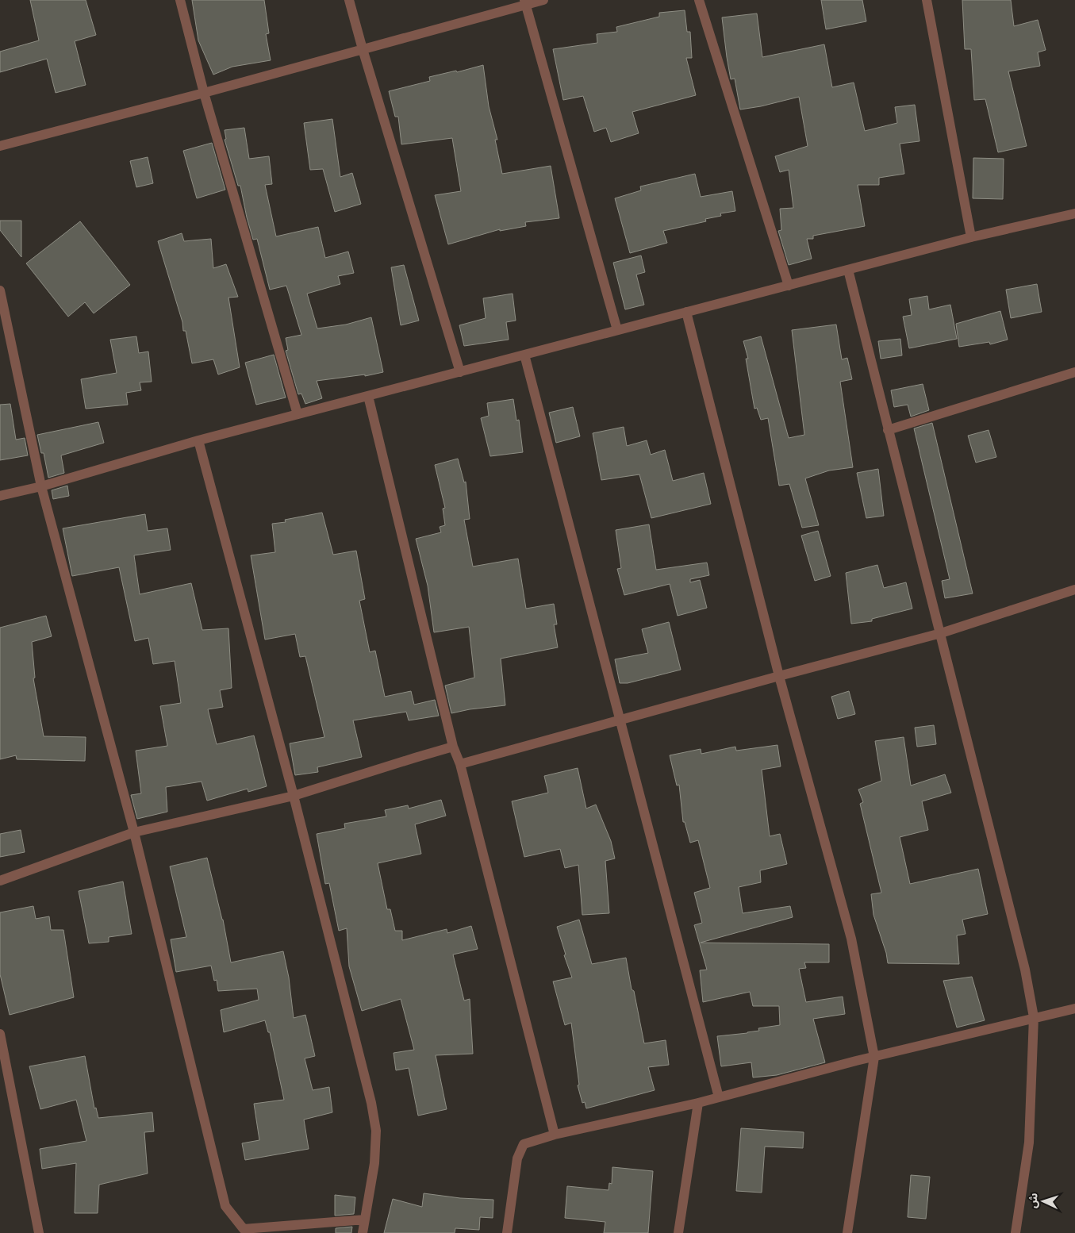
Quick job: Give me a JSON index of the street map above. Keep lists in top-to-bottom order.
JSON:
{
  "north": "left"
}
